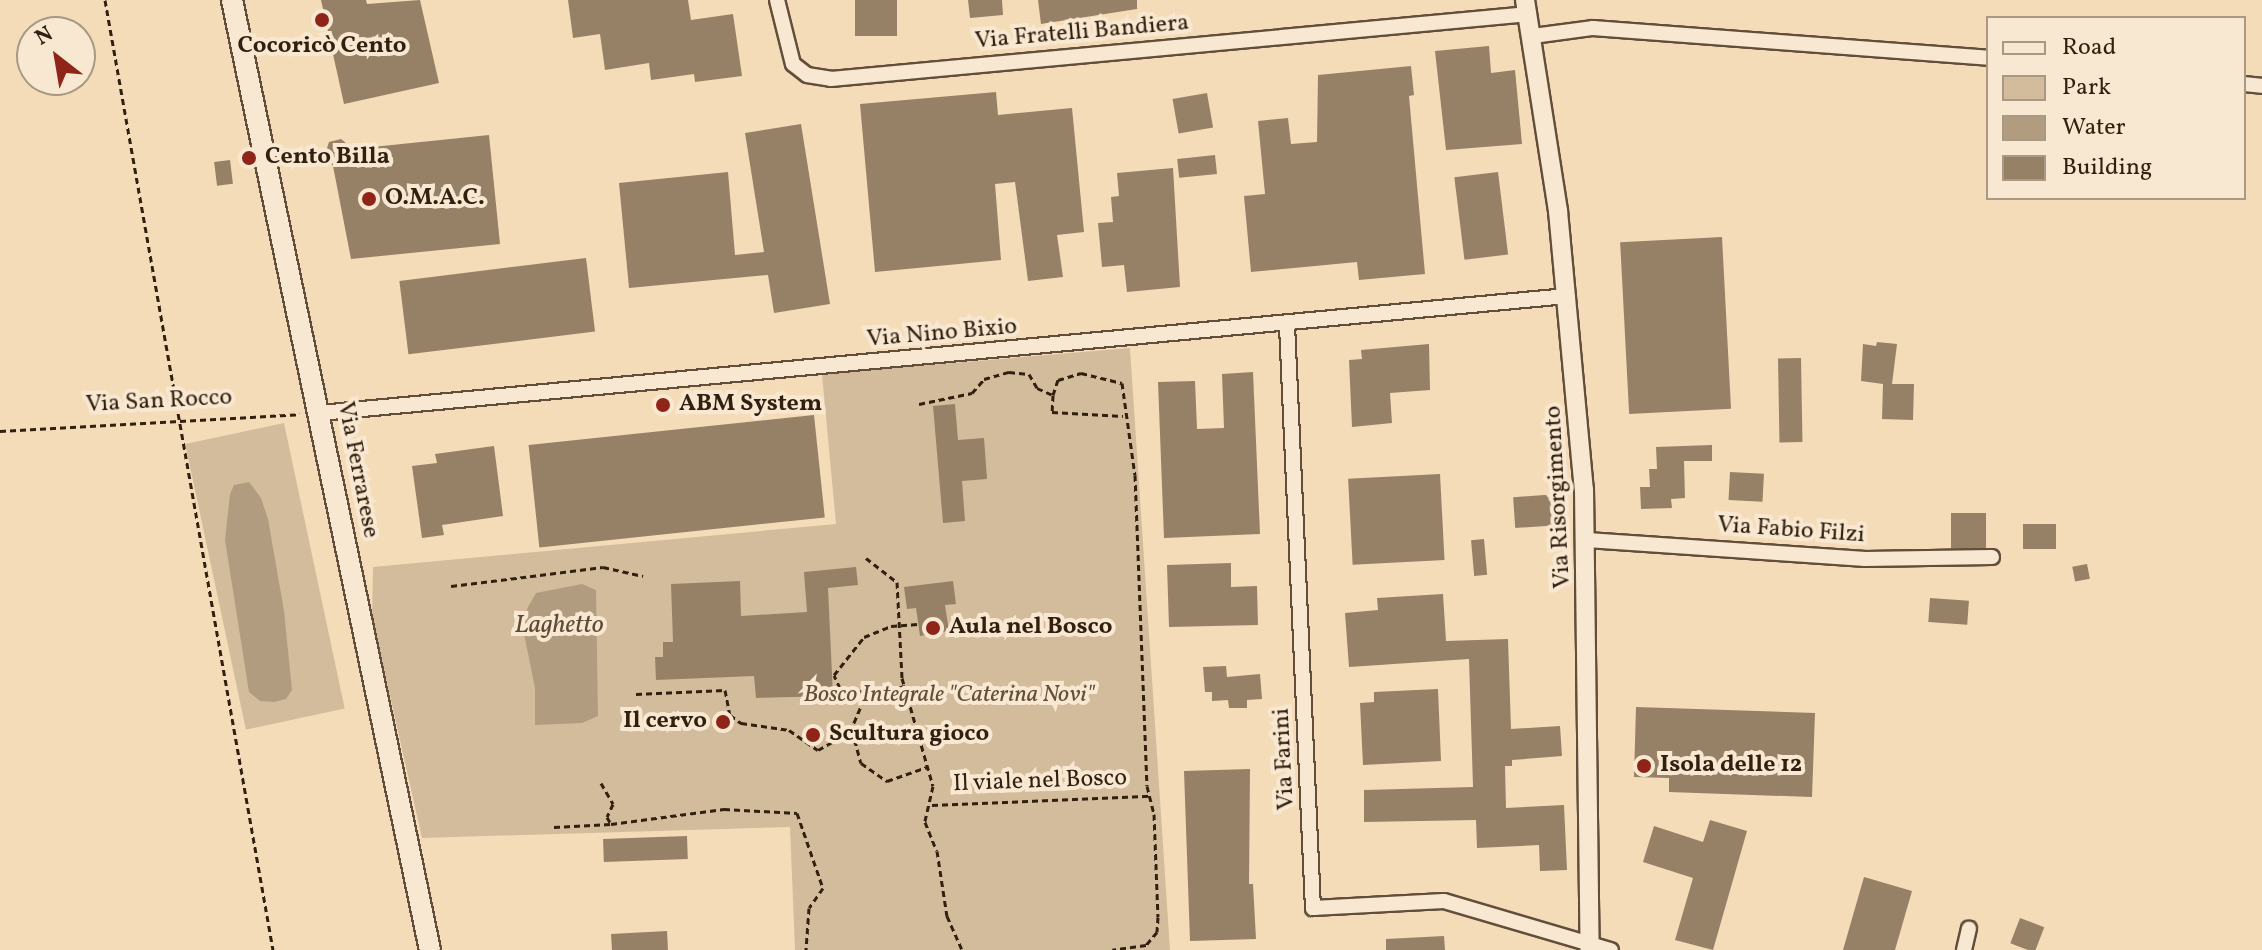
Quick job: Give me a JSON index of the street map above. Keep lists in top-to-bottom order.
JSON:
{
  "streets": {
    "main road": ["Via Ferrarese"],
    "street": [
      "Via Fratelli Bandiera",
      "Via Nino Bixio",
      "Via Risorgimento",
      "Via Fabio Filzi",
      "Via Farini"
    ],
    "path": ["Via San Rocco", "Il viale nel Bosco"]
  },
  "crossings": [
    ["Via Fratelli Bandiera", "Via Risorgimento"],
    ["Via Nino Bixio", "Via San Rocco"],
    ["Via Nino Bixio", "Via Ferrarese"],
    ["Via Nino Bixio", "Via Risorgimento"],
    ["Via Nino Bixio", "Via Farini"],
    ["Via San Rocco", "Via Ferrarese"],
    ["Via Risorgimento", "Via Fabio Filzi"],
    ["Via Risorgimento", "Via Farini"]
  ],
  "water": ["Laghetto"],
  "parks": ["Bosco Integrale \"Caterina Novi\""],
  "places": [
    "Cocoricò Cento",
    "Cento Billa",
    "O.M.A.C.",
    "ABM System",
    "Aula nel Bosco",
    "Il cervo",
    "Scultura gioco",
    "Isola delle 12"
  ],
  "legend": [
    "Road",
    "Park",
    "Water",
    "Building"
  ],
  "north": "top left"
}
